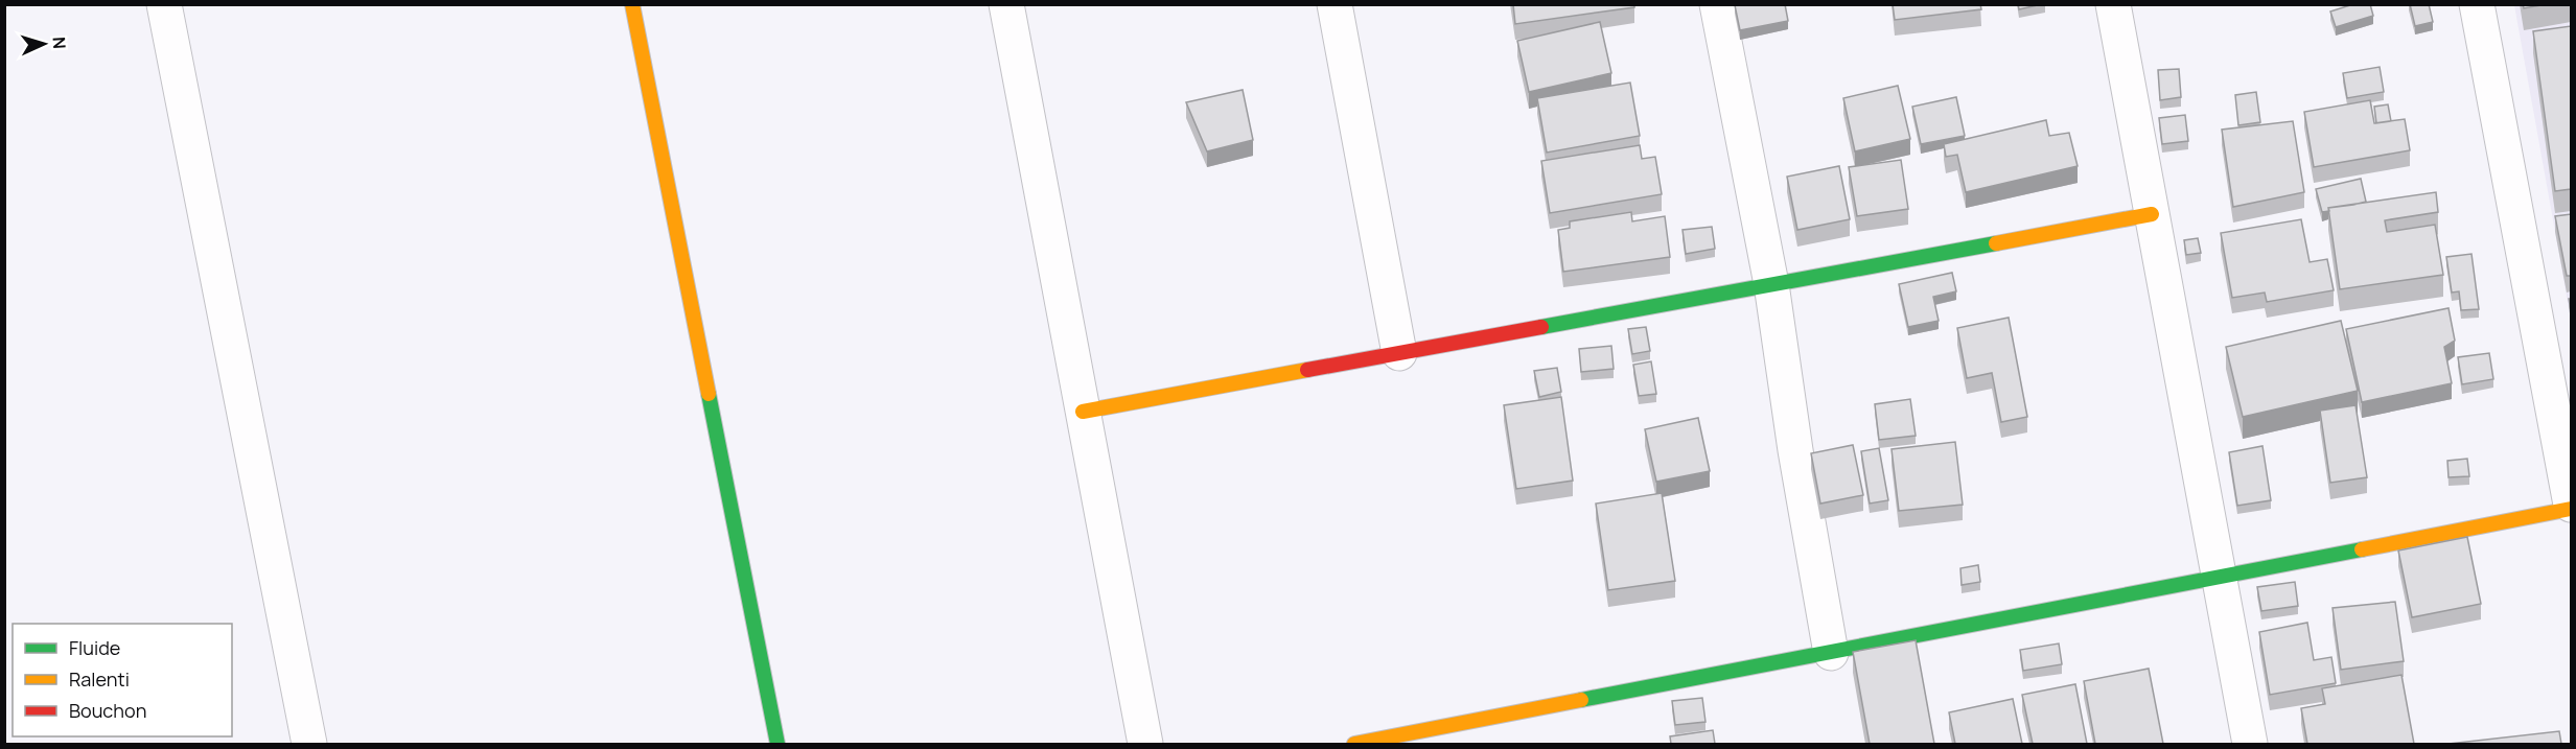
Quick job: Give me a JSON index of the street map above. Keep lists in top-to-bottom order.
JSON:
{
  "legend": ["Fluide", "Ralenti", "Bouchon"],
  "north": "right"
}
